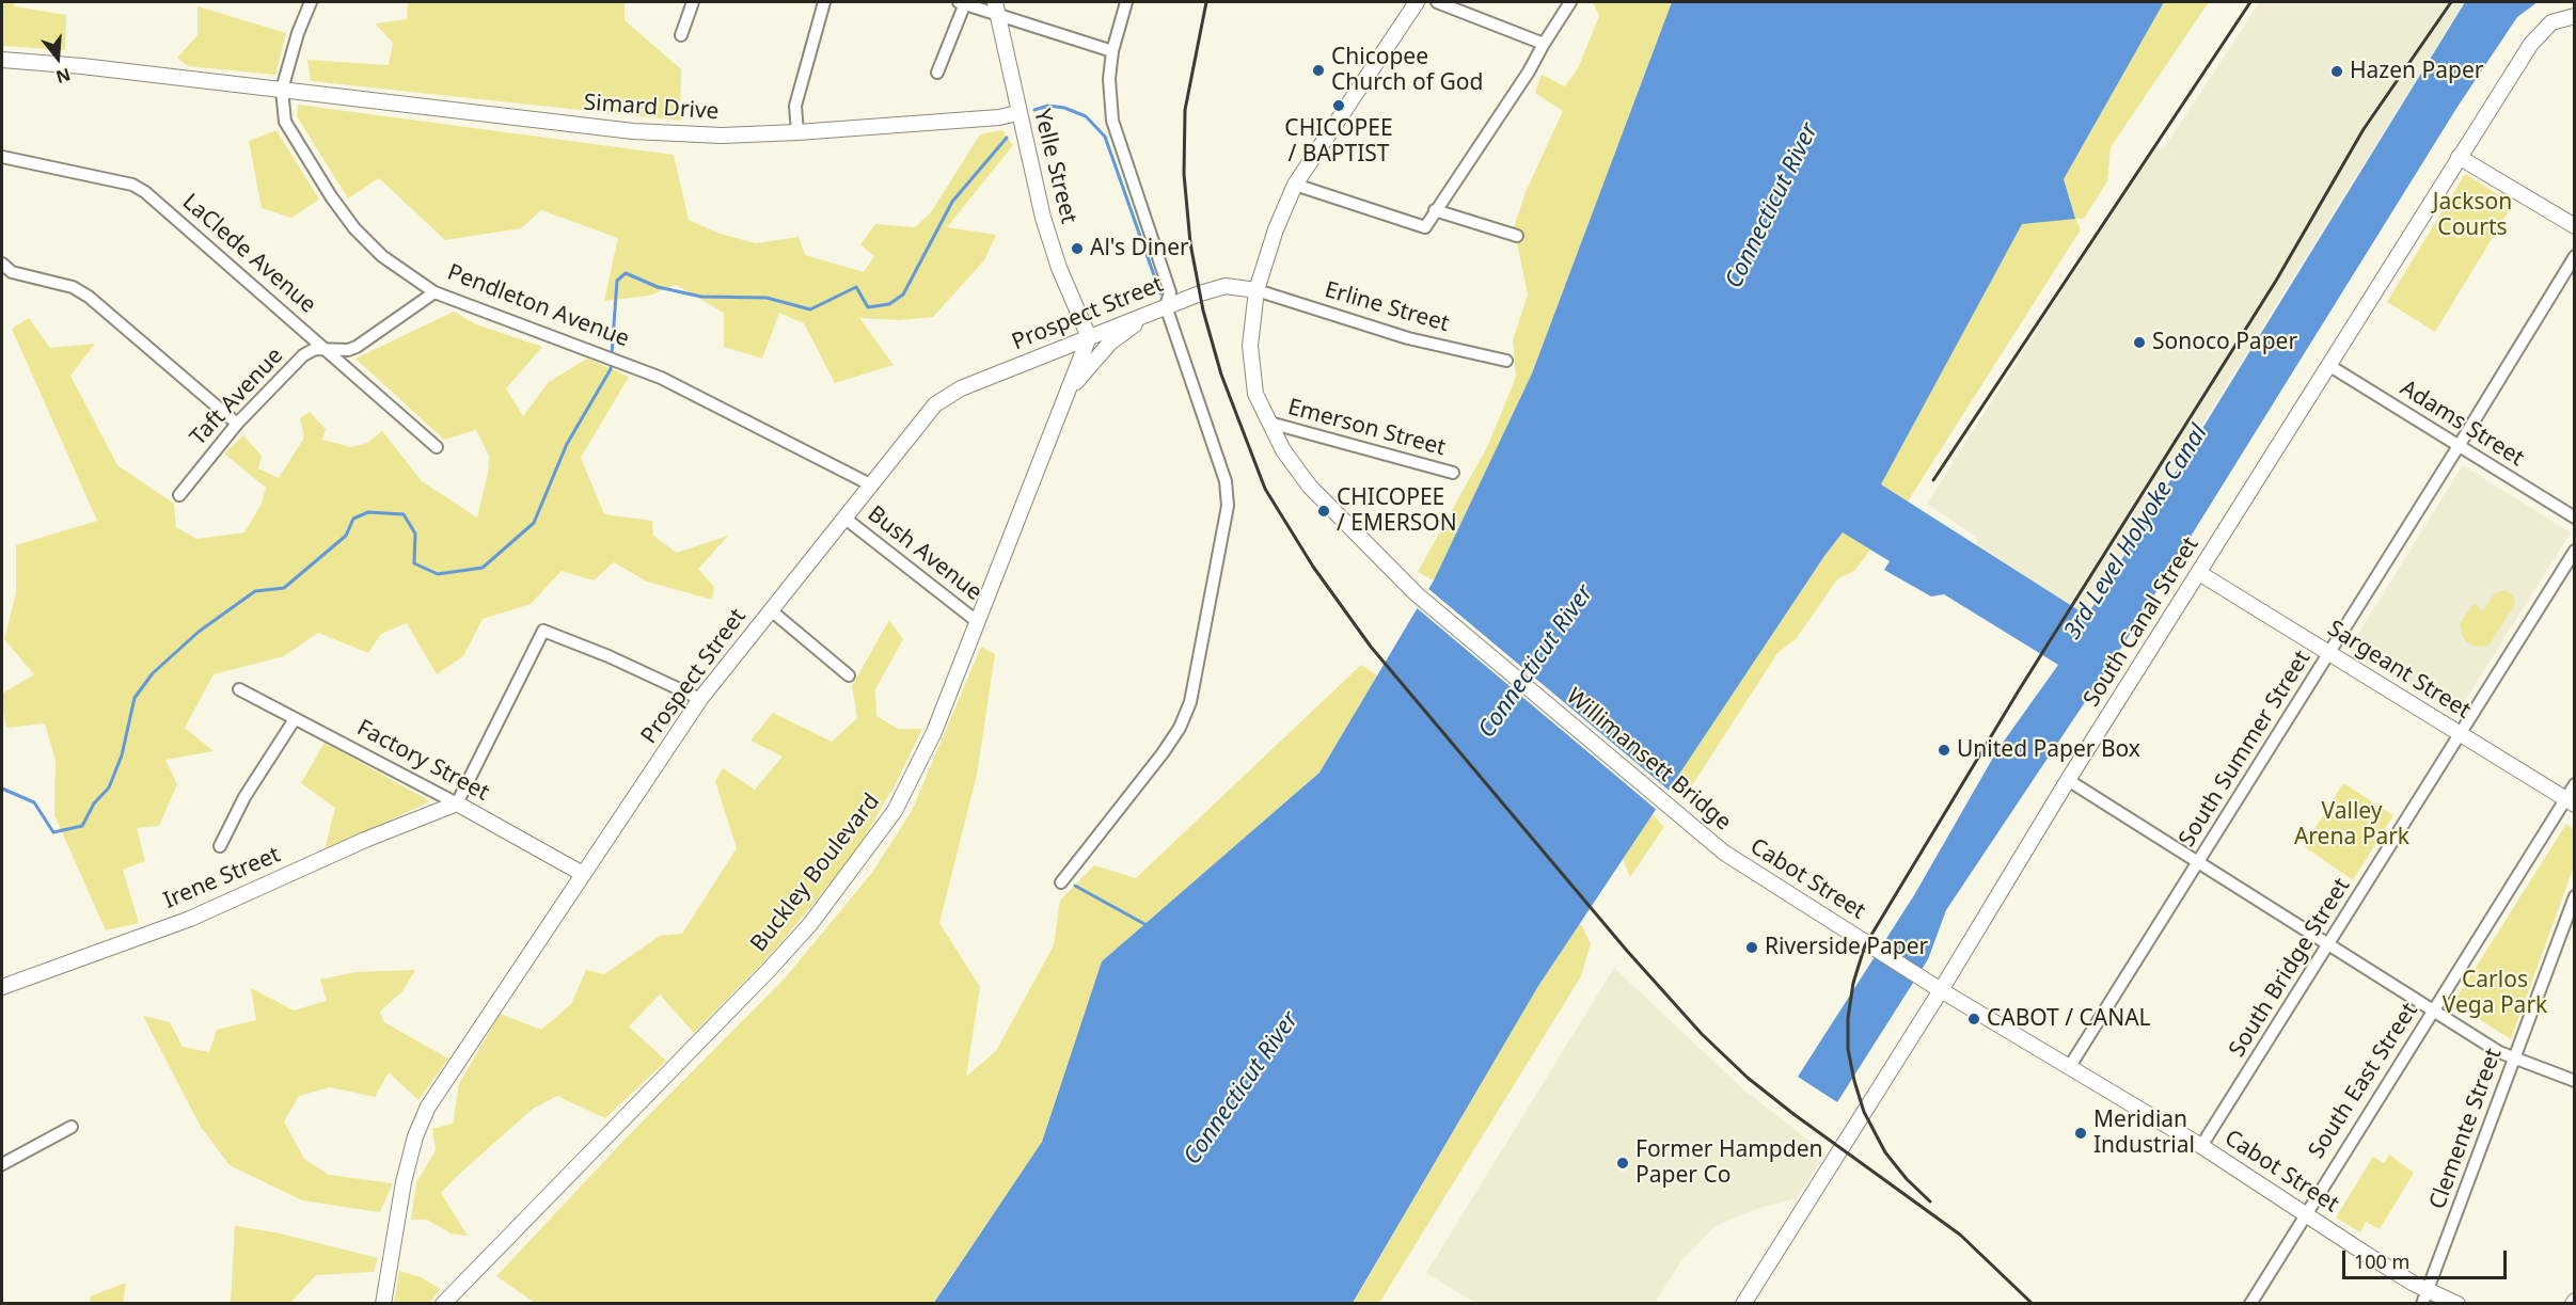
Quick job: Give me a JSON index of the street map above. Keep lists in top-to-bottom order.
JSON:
{
  "streets": {
    "street": [
      "Simard Drive",
      "Yelle Street",
      "LaClede Avenue",
      "Pendleton Avenue",
      "Erline Street",
      "Prospect Street",
      "Taft Avenue",
      "Adams Street",
      "Emerson Street",
      "Bush Avenue",
      "South Canal Street",
      "Sargeant Street",
      "South Summer Street",
      "Willimansett Bridge",
      "Factory Street",
      "Buckley Boulevard",
      "Irene Street",
      "Cabot Street",
      "South Bridge Street",
      "South East Street",
      "Clemente Street"
    ]
  },
  "crossings": [
    ["Simard Drive", "Yelle Street"],
    ["Simard Drive", "Pendleton Avenue"],
    ["Yelle Street", "Prospect Street"],
    ["Yelle Street", "Buckley Boulevard"],
    ["LaClede Avenue", "Taft Avenue"],
    ["Pendleton Avenue", "Prospect Street"],
    ["Pendleton Avenue", "Taft Avenue"],
    ["Erline Street", "Prospect Street"],
    ["Erline Street", "Willimansett Bridge"],
    ["Prospect Street", "Bush Avenue"],
    ["Prospect Street", "Willimansett Bridge"],
    ["Prospect Street", "Factory Street"],
    ["Prospect Street", "Buckley Boulevard"],
    ["Adams Street", "South Canal Street"],
    ["Adams Street", "South Summer Street"],
    ["Emerson Street", "Willimansett Bridge"],
    ["Bush Avenue", "Buckley Boulevard"],
    ["South Canal Street", "Sargeant Street"],
    ["South Canal Street", "Cabot Street"],
    ["Sargeant Street", "South Summer Street"],
    ["Sargeant Street", "South Bridge Street"],
    ["Sargeant Street", "South East Street"],
    ["South Summer Street", "Cabot Street"],
    ["Willimansett Bridge", "Cabot Street"],
    ["Factory Street", "Irene Street"],
    ["Cabot Street", "South Bridge Street"],
    ["Cabot Street", "South East Street"],
    ["Cabot Street", "Clemente Street"]
  ],
  "water": ["Connecticut River", "3rd Level Holyoke Canal"],
  "parks": ["Jackson Courts", "Valley Arena Park", "Carlos Vega Park"],
  "places": [
    "Chicopee Church of God",
    "Hazen Paper",
    "CHICOPEE / BAPTIST",
    "Al's Diner",
    "Sonoco Paper",
    "CHICOPEE / EMERSON",
    "United Paper Box",
    "Riverside Paper",
    "CABOT / CANAL",
    "Meridian Industrial",
    "Former Hampden Paper Co"
  ],
  "scale_bar": "100 m",
  "north": "bottom"
}
